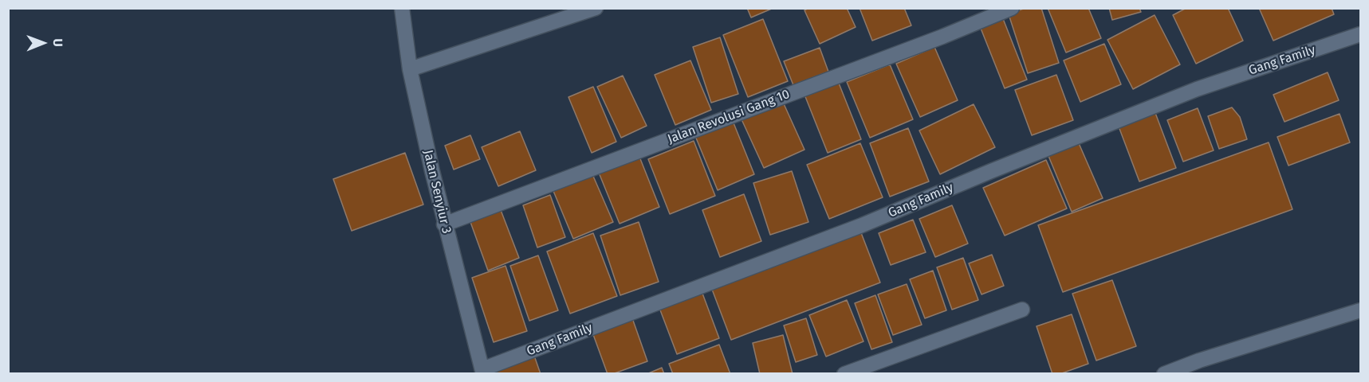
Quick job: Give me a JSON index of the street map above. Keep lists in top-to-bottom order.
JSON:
{
  "streets": {
    "street": ["Gang Family", "Jalan Revolusi Gang 10", "Jalan Senyiur 3"]
  },
  "crossings": [
    ["Gang Family", "Jalan Senyiur 3"],
    ["Jalan Revolusi Gang 10", "Jalan Senyiur 3"]
  ],
  "north": "right"
}
